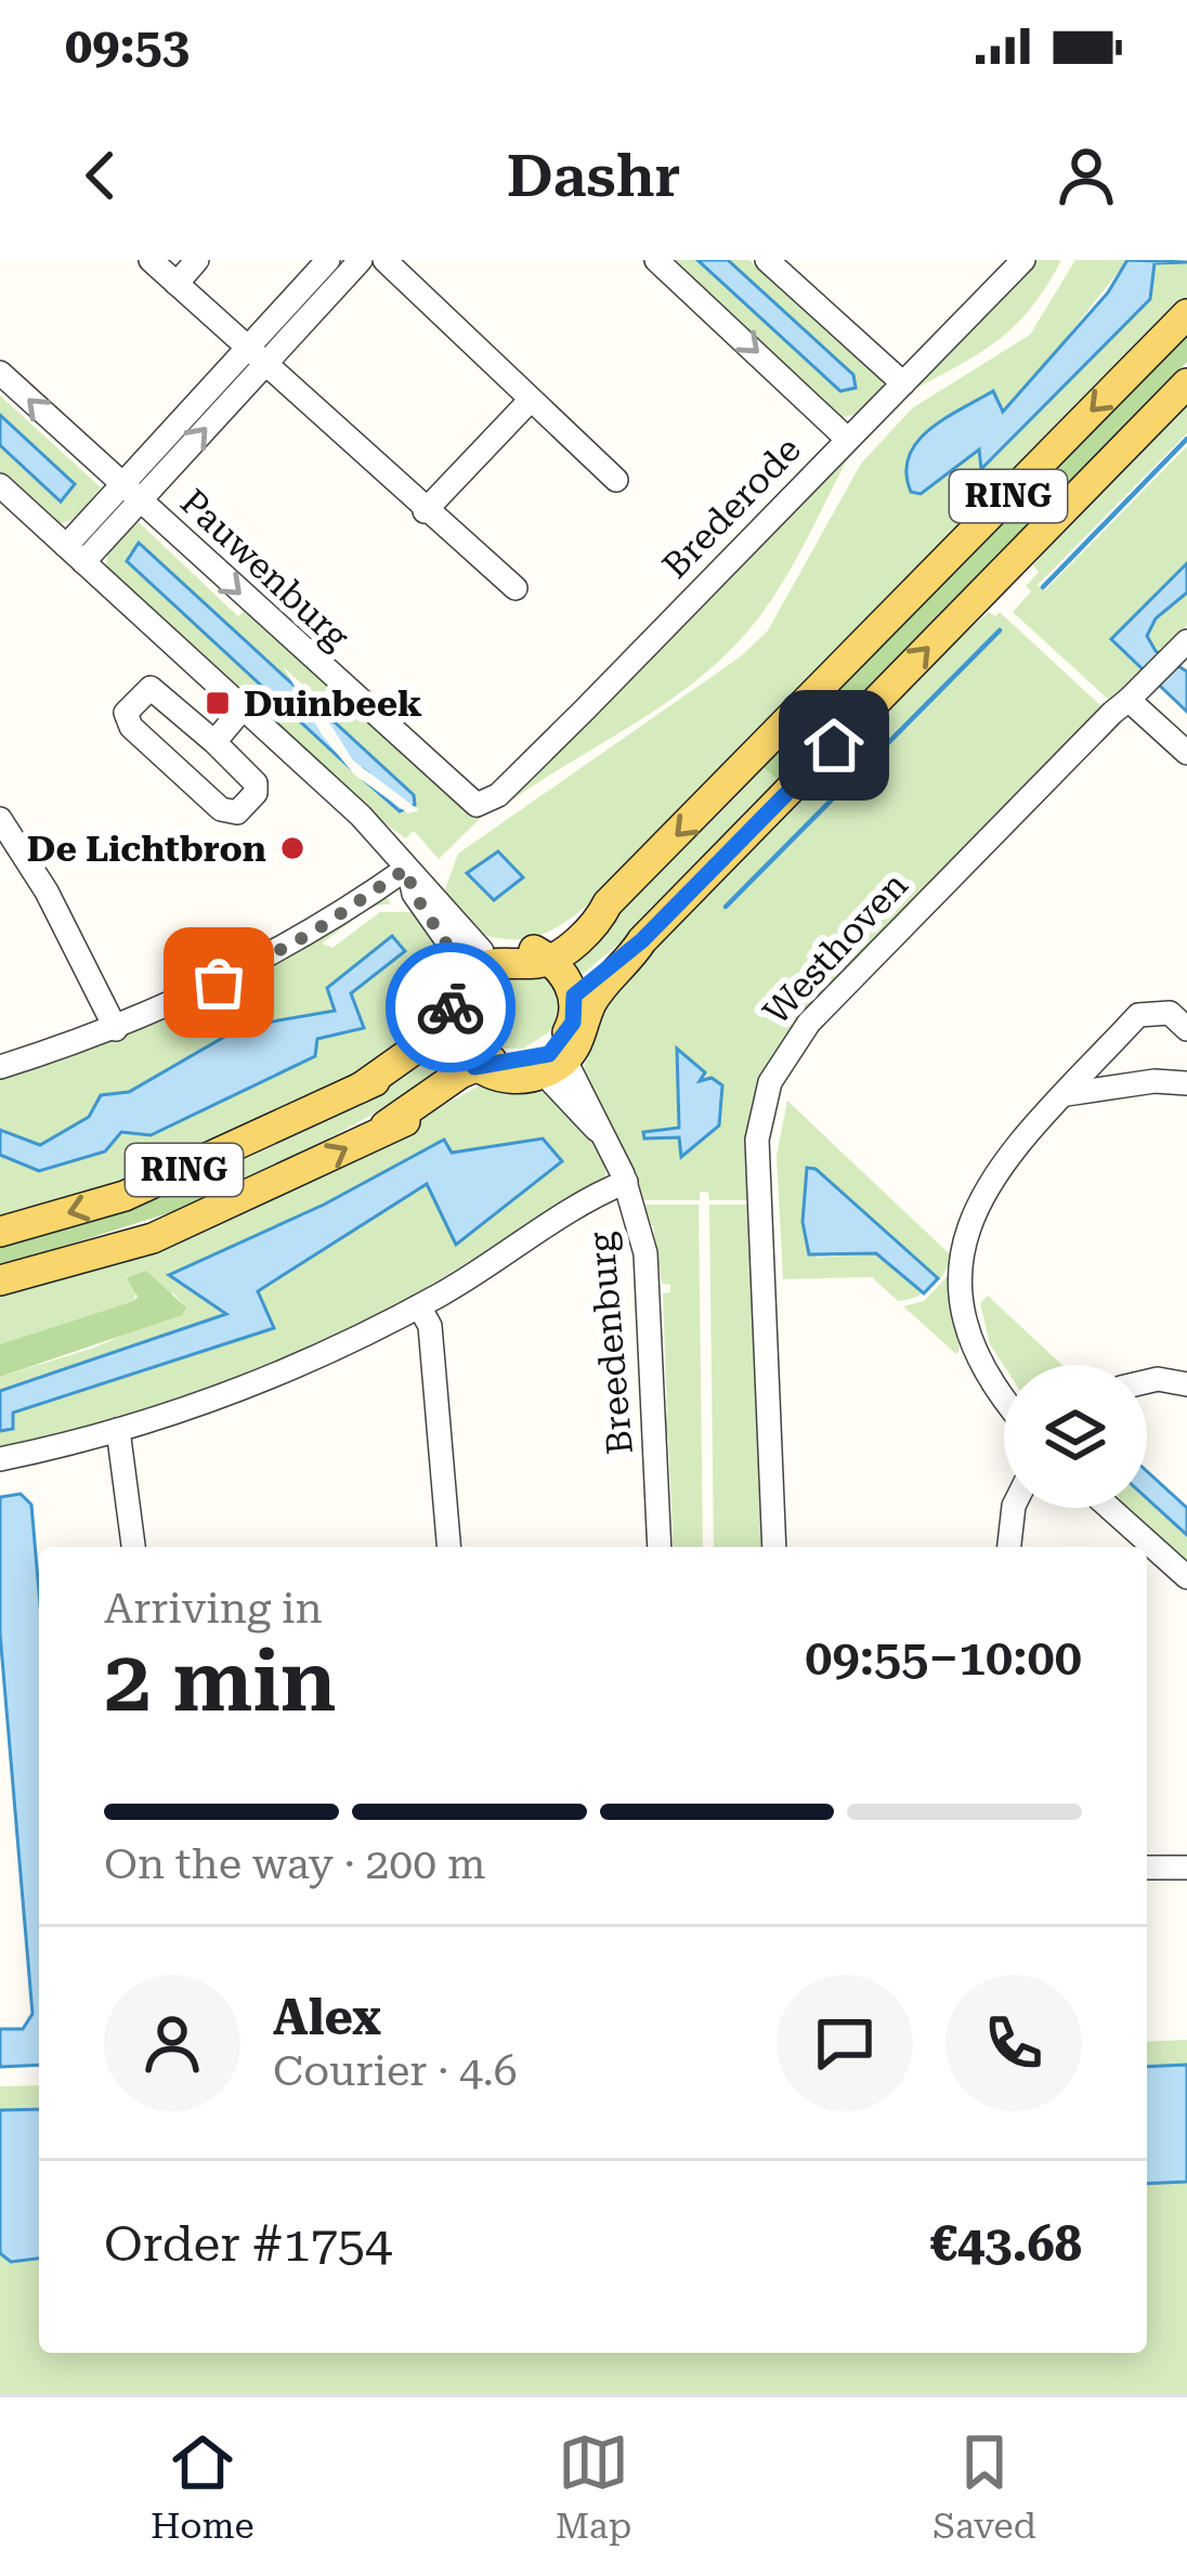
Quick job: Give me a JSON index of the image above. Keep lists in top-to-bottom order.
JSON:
{
  "streets": {
    "main road": ["RING"],
    "street": [
      "Brederode",
      "Pauwenburg",
      "Westhoven",
      "Breedenburg"
    ]
  },
  "crossings": [
    ["RING", "Breedenburg"],
    ["Brederode", "Pauwenburg"]
  ],
  "places": {
    "transit": ["Duinbeek"],
    "other": ["De Lichtbron"]
  },
  "page": {
    "status": "09:53",
    "header": "Dashr",
    "heading": ["2 min", "Arriving in", "09:55–10:00"],
    "panel": [
      "Alex",
      "Courier · 4.6",
      "Order #1754",
      "€43.68"
    ],
    "bar": "On the way · 200 m",
    "tabs": ["Home", "Map", "Saved"]
  }
}
